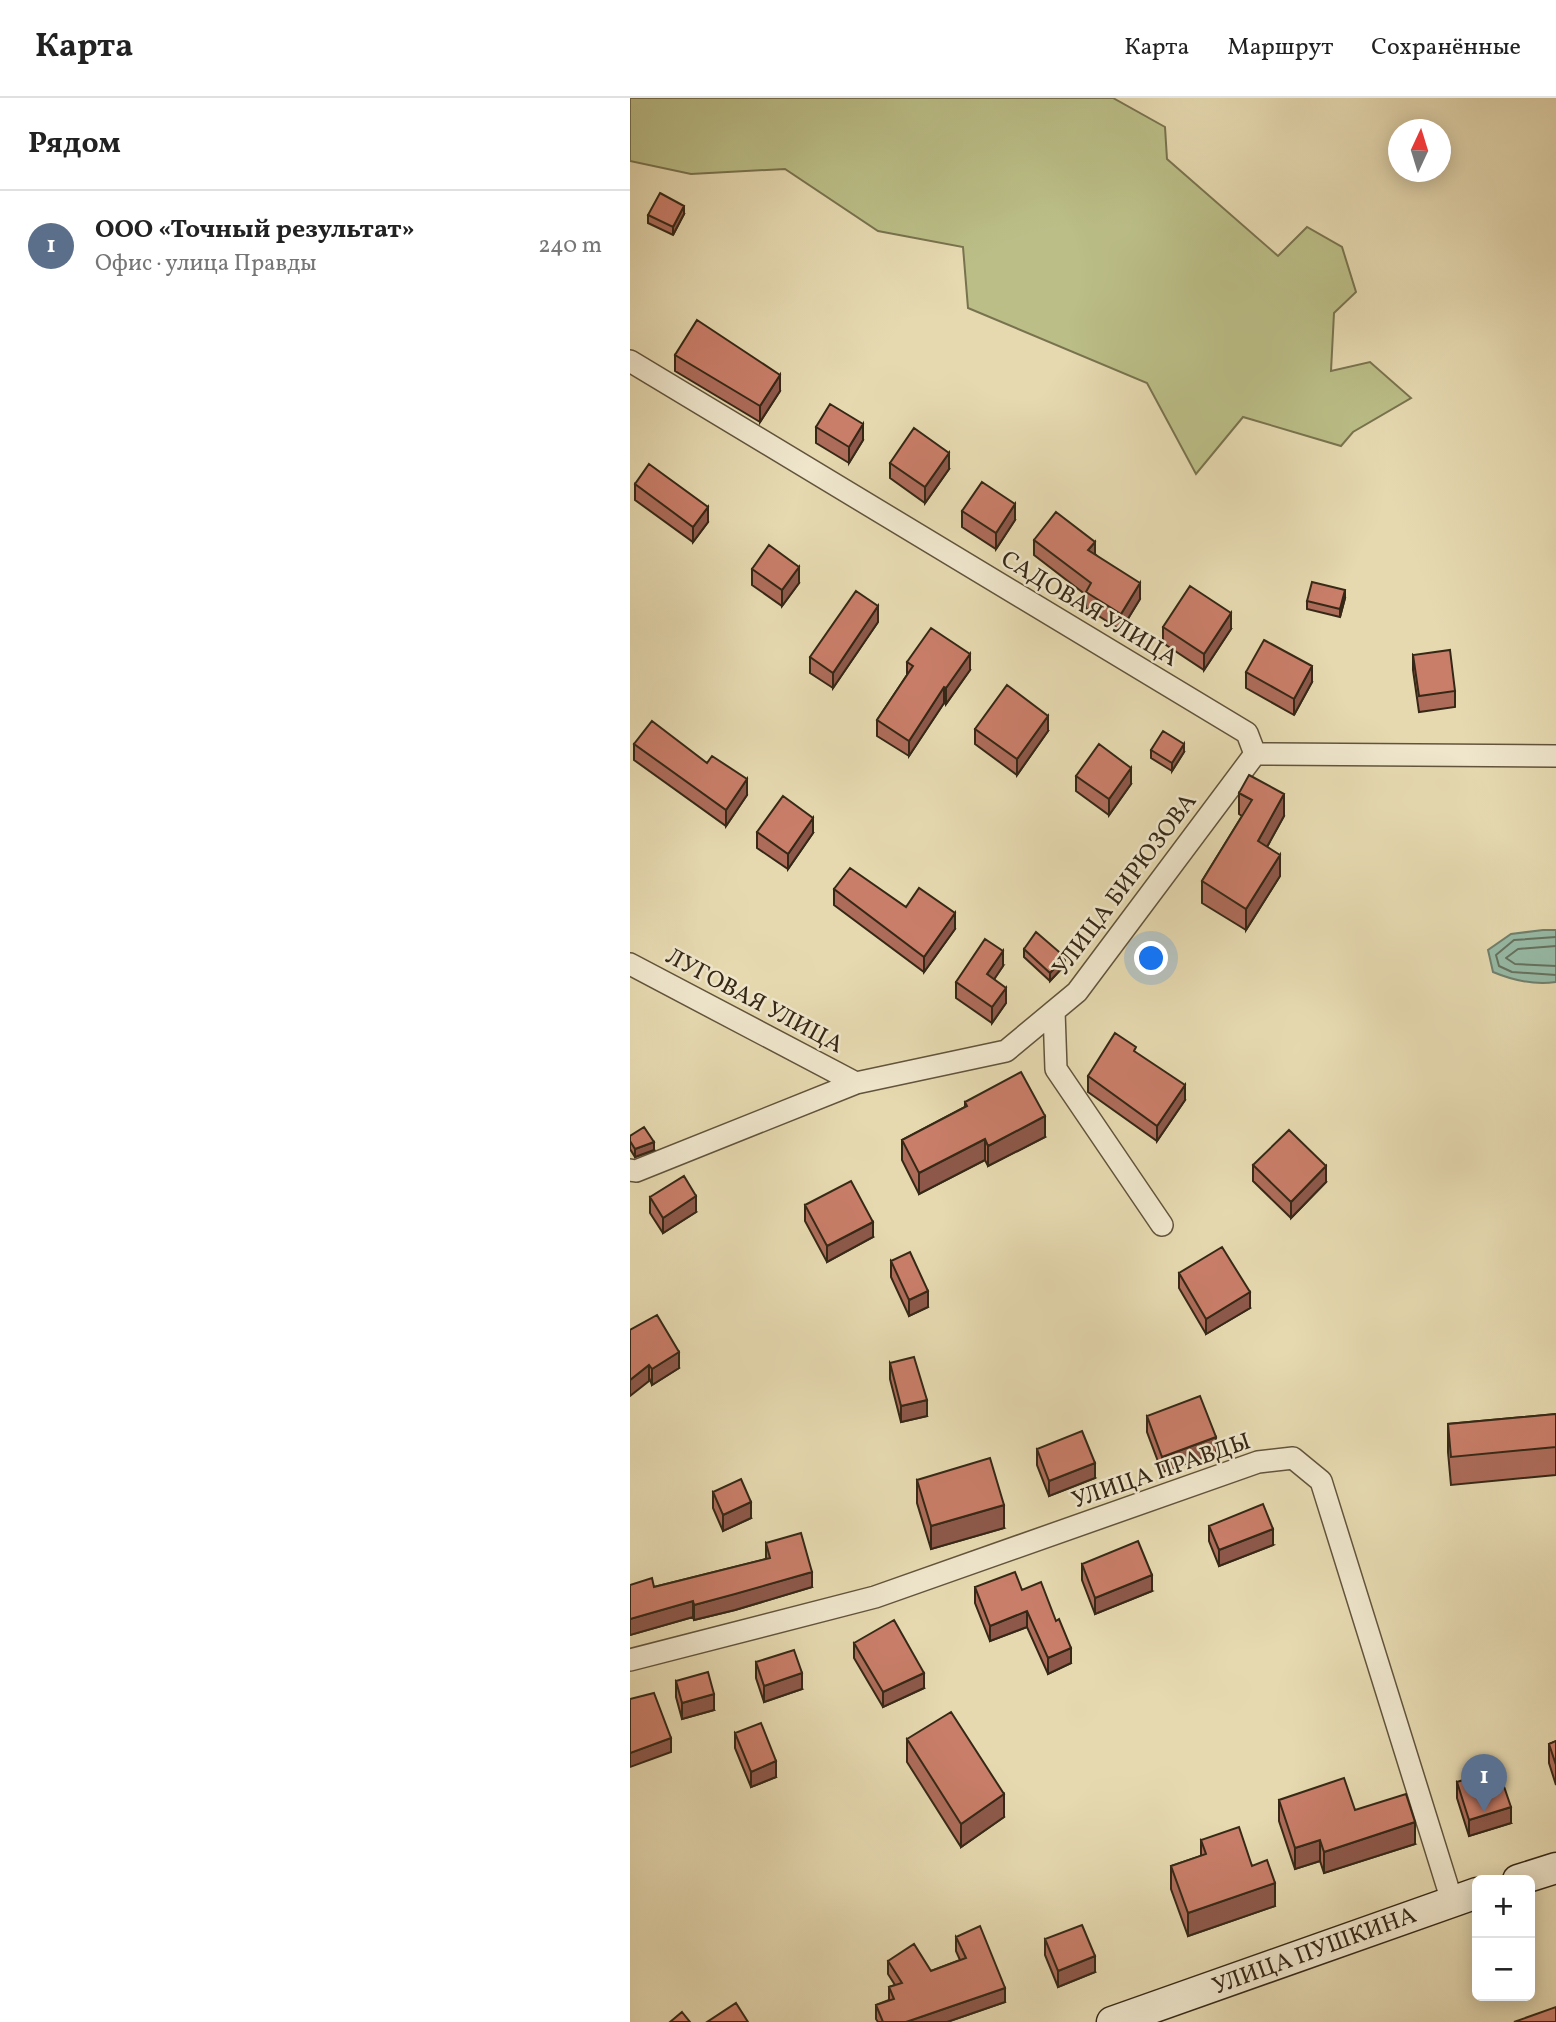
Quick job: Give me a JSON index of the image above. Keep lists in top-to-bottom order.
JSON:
{
  "streets": {
    "main road": ["УЛИЦА ПУШКИНА"],
    "street": [
      "САДОВАЯ УЛИЦА",
      "УЛИЦА БИРЮЗОВА",
      "ЛУГОВАЯ УЛИЦА",
      "УЛИЦА ПРАВДЫ"
    ]
  },
  "crossings": [
    ["САДОВАЯ УЛИЦА", "УЛИЦА БИРЮЗОВА"],
    ["УЛИЦА БИРЮЗОВА", "ЛУГОВАЯ УЛИЦА"],
    ["УЛИЦА ПРАВДЫ", "УЛИЦА ПУШКИНА"]
  ],
  "north": "top",
  "page": {
    "header": "Карта",
    "nav": ["Карта", "Маршрут", "Сохранённые"],
    "heading": "Рядом",
    "list": [
      {
        "mark": "1",
        "name": "ООО «Точный результат»",
        "note": "Офис · улица Правды",
        "value": "240 m"
      }
    ],
    "pins": "1",
    "map_buttons": ["+", "−"]
  }
}
